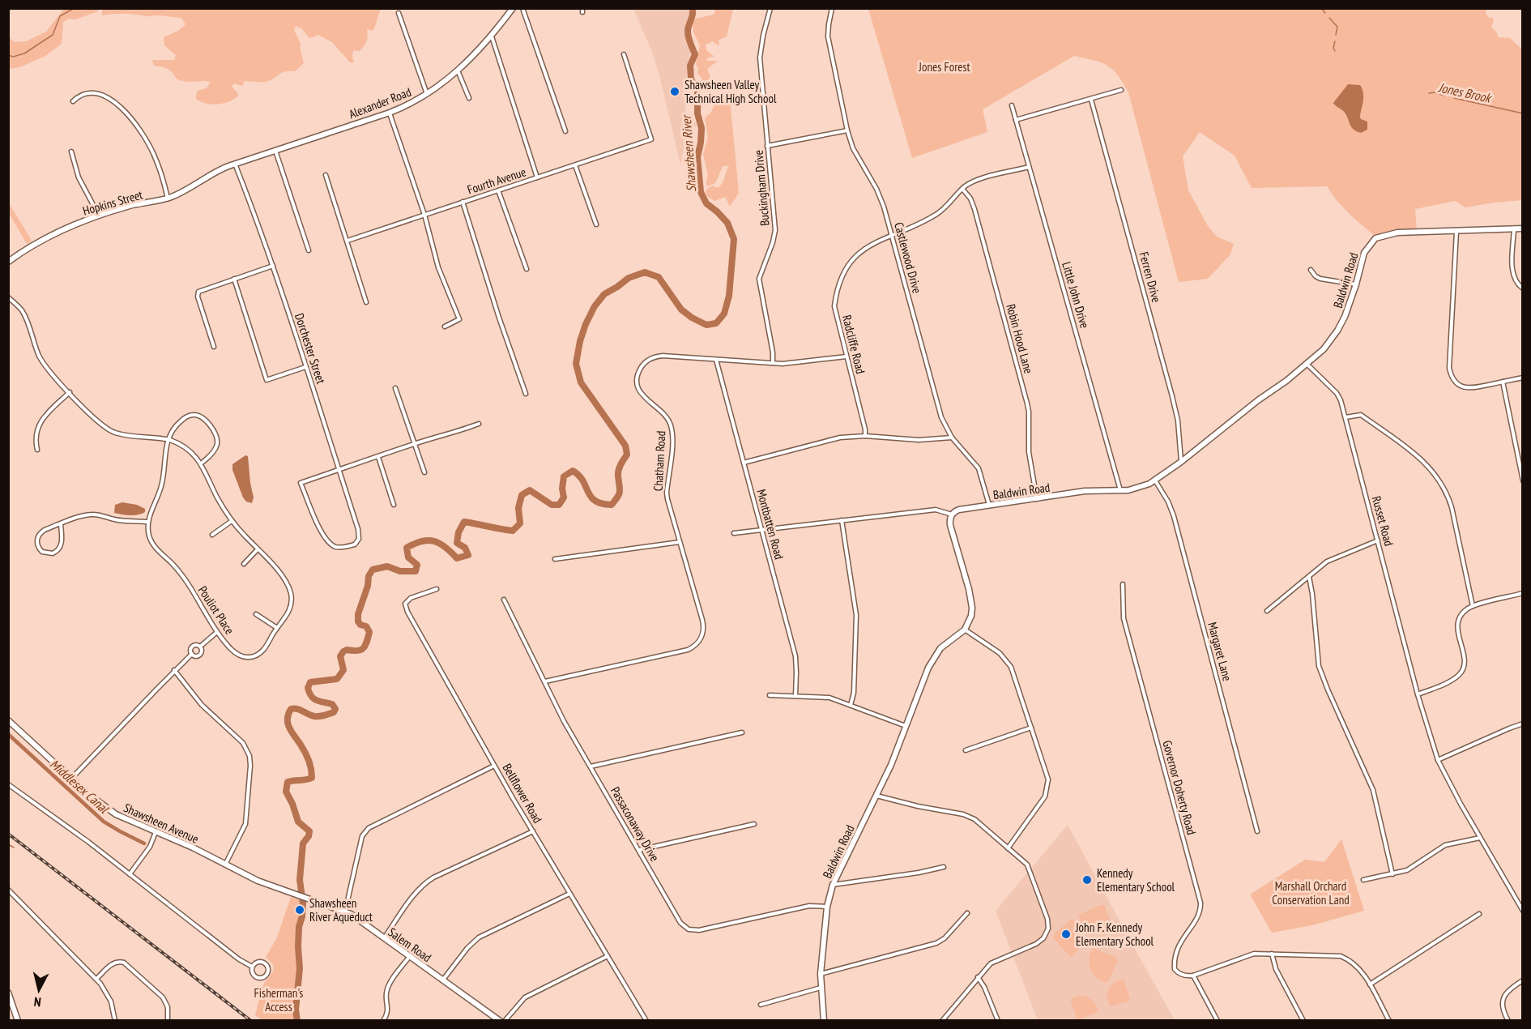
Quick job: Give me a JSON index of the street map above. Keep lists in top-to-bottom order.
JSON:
{
  "streets": {
    "street": [
      "Alexander Road",
      "Fourth Avenue",
      "Buckingham Drive",
      "Hopkins Street",
      "Castlewood Drive",
      "Ferren Drive",
      "Baldwin Road",
      "Little John Drive",
      "Robin Hood Lane",
      "Radcliffe Road",
      "Dorchester Street",
      "Chatham Road",
      "Russet Road",
      "Montbatten Road",
      "Pouliot Place",
      "Margaret Lane",
      "Governor Doherty Road",
      "Bellflower Road",
      "Shawsheen Avenue",
      "Passaconaway Drive",
      "Salem Road"
    ]
  },
  "crossings": [
    ["Alexander Road", "Hopkins Street"],
    ["Alexander Road", "Dorchester Street"],
    ["Buckingham Drive", "Chatham Road"],
    ["Castlewood Drive", "Baldwin Road"],
    ["Castlewood Drive", "Radcliffe Road"],
    ["Ferren Drive", "Baldwin Road"],
    ["Baldwin Road", "Little John Drive"],
    ["Baldwin Road", "Robin Hood Lane"],
    ["Baldwin Road", "Russet Road"],
    ["Baldwin Road", "Margaret Lane"],
    ["Baldwin Road", "Passaconaway Drive"],
    ["Little John Drive", "Radcliffe Road"],
    ["Robin Hood Lane", "Radcliffe Road"],
    ["Radcliffe Road", "Chatham Road"],
    ["Chatham Road", "Montbatten Road"],
    ["Chatham Road", "Passaconaway Drive"],
    ["Shawsheen Avenue", "Salem Road"]
  ],
  "water": ["Jones Brook", "Shawsheen River", "Middlesex Canal"],
  "parks": ["Jones Forest", "Marshall Orchard Conservation Land", "Fisherman's Access"],
  "places": [
    "Shawsheen Valley Technical High School",
    "Kennedy Elementary School",
    "Shawsheen River Aqueduct",
    "John F. Kennedy Elementary School"
  ],
  "north": "bottom"
}
